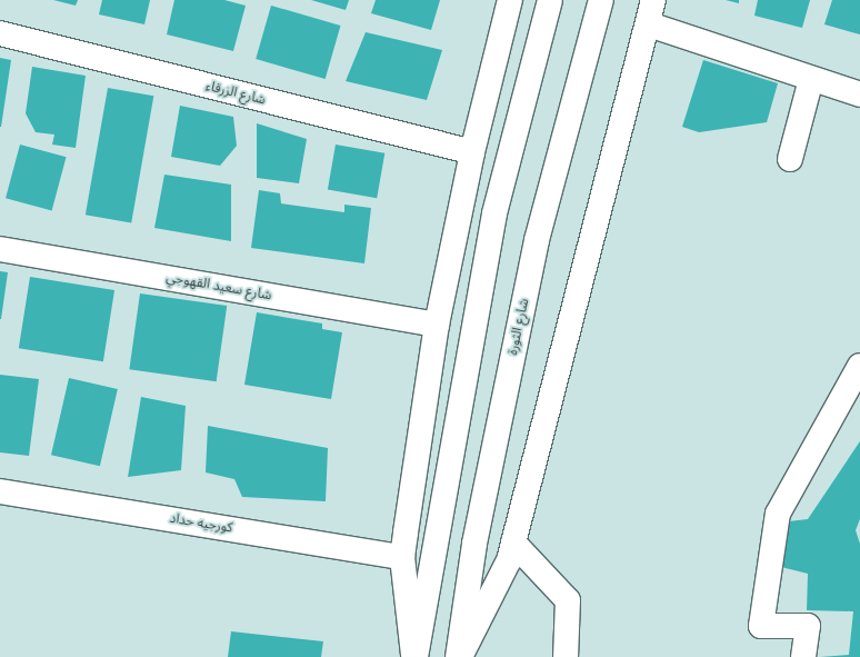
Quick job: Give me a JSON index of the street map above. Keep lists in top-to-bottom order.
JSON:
{
  "streets": {
    "main road": [
      "شارع الزرقاء",
      "شارع سعيد القهوجي",
      "شارع الثورة",
      "كورجيه حداد"
    ]
  }
}
